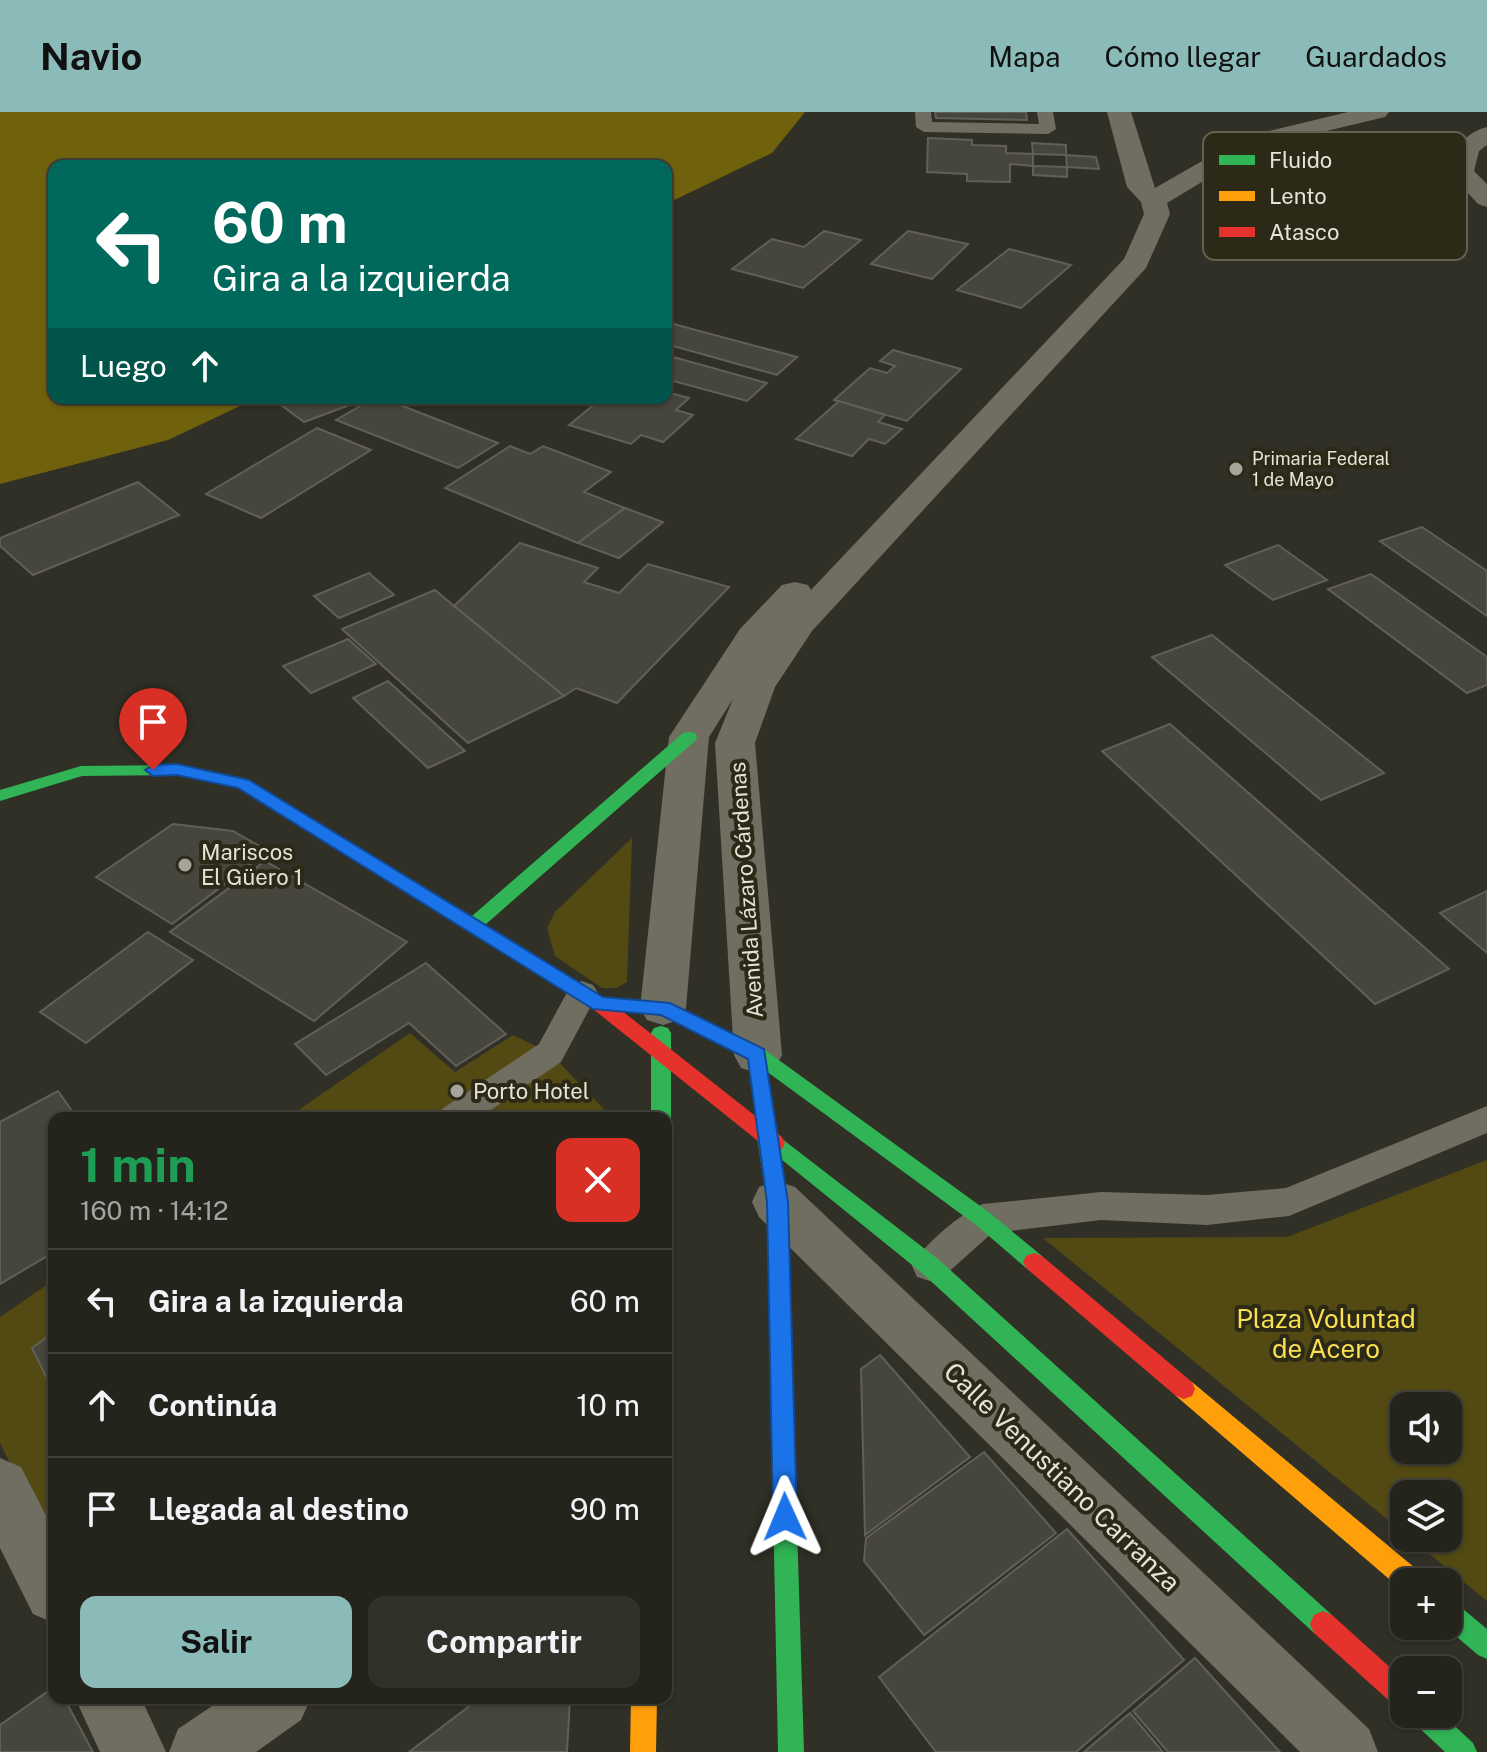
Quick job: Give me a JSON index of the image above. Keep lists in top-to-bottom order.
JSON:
{
  "streets": {
    "main road": ["Avenida Lázaro Cárdenas"],
    "street": ["Calle Venustiano Carranza"]
  },
  "parks": ["Plaza Voluntad de Acero"],
  "places": ["Primaria Federal 1 de Mayo", "Mariscos El Güero 1", "Porto Hotel"],
  "legend": ["Fluido", "Lento", "Atasco"],
  "page": {
    "header": "Navio",
    "nav": ["Mapa", "Cómo llegar", "Guardados"],
    "turn": ["60 m", "Gira a la izquierda"],
    "then": "Luego",
    "heading": ["1 min", "160 m · 14:12"],
    "list": [
      {
        "name": "Gira a la izquierda",
        "value": "60 m"
      },
      {
        "name": "Continúa",
        "value": "10 m"
      },
      {
        "name": "Llegada al destino",
        "value": "90 m"
      }
    ],
    "map_buttons": ["+", "−"],
    "buttons": ["Salir", "Compartir"]
  }
}
